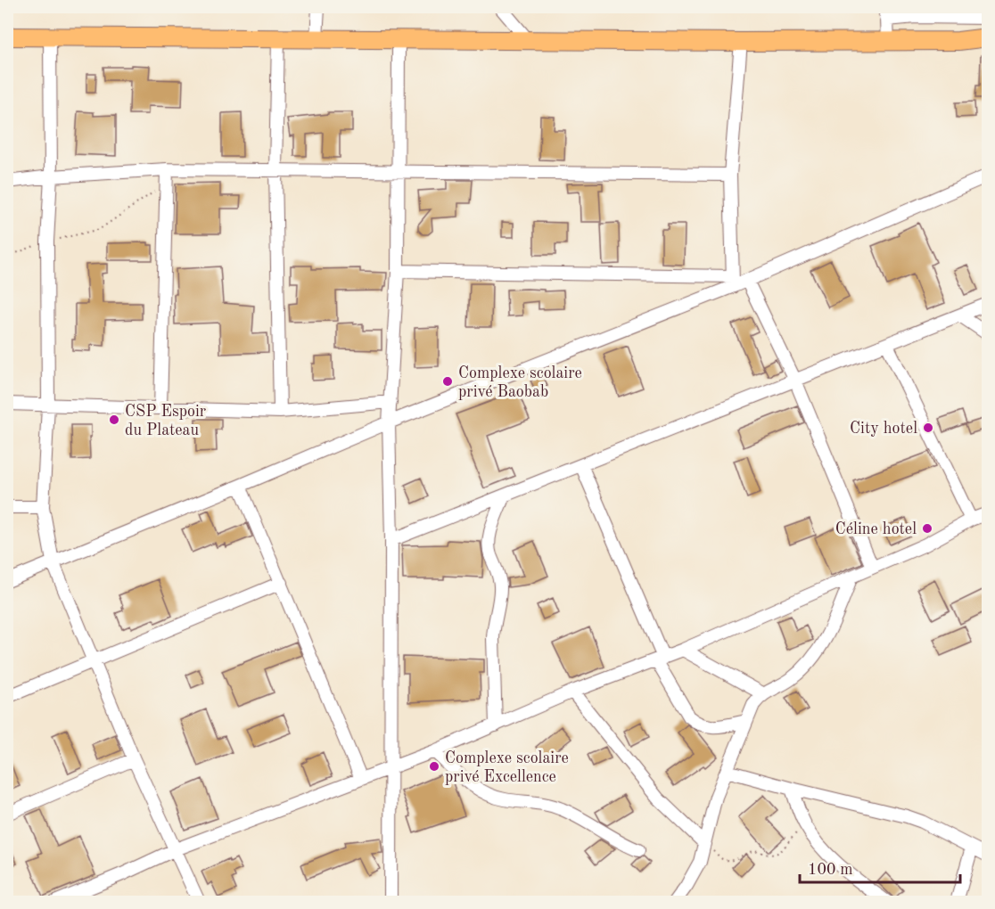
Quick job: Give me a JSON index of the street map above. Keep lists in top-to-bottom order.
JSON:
{
  "places": [
    "Complexe scolaire privé Baobab",
    "CSP Espoir du Plateau",
    "City hotel",
    "Céline hotel",
    "Complexe scolaire privé Excellence"
  ],
  "scale_bar": "100 m"
}
